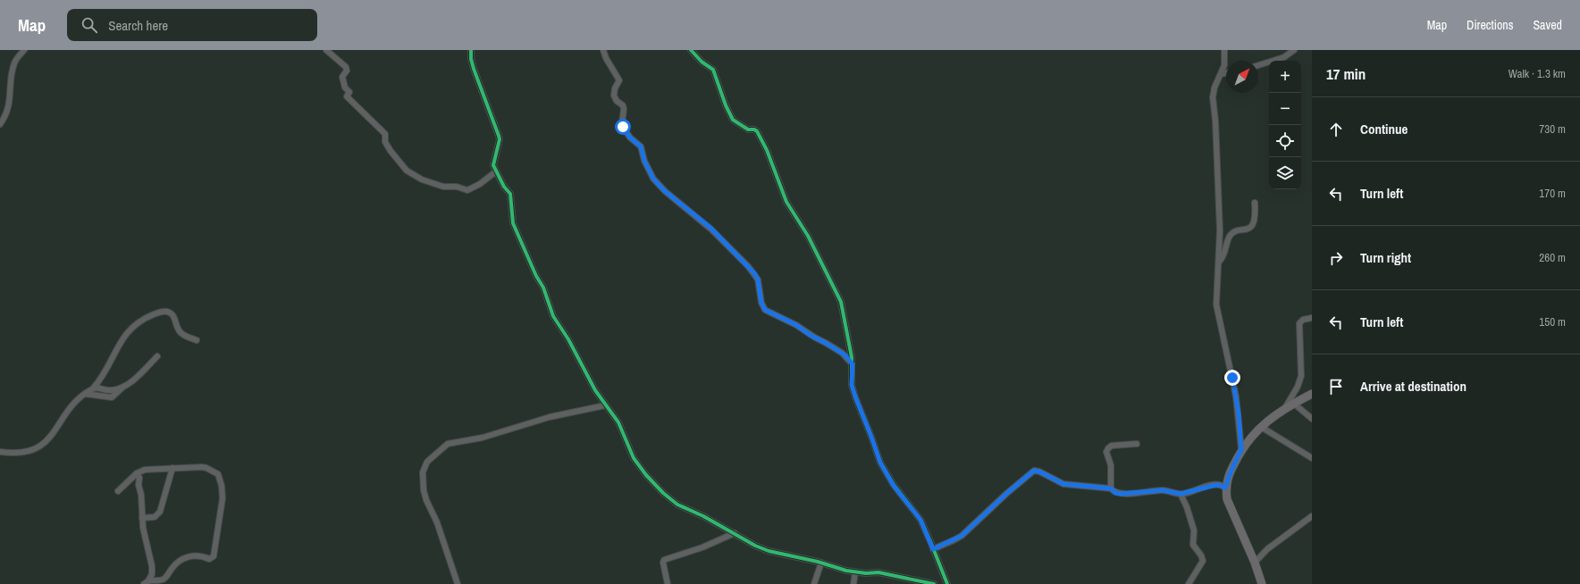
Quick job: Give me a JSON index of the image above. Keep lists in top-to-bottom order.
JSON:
{
  "north": "top right",
  "page": {
    "header": "Map",
    "search": "Search here",
    "nav": ["Map", "Directions", "Saved"],
    "heading": ["17 min", "Walk · 1.3 km"],
    "map_buttons": ["+", "−"],
    "list": [
      ["Continue", "730 m"],
      ["Turn left", "170 m"],
      ["Turn right", "260 m"],
      ["Turn left", "150 m"],
      "Arrive at destination"
    ]
  }
}
